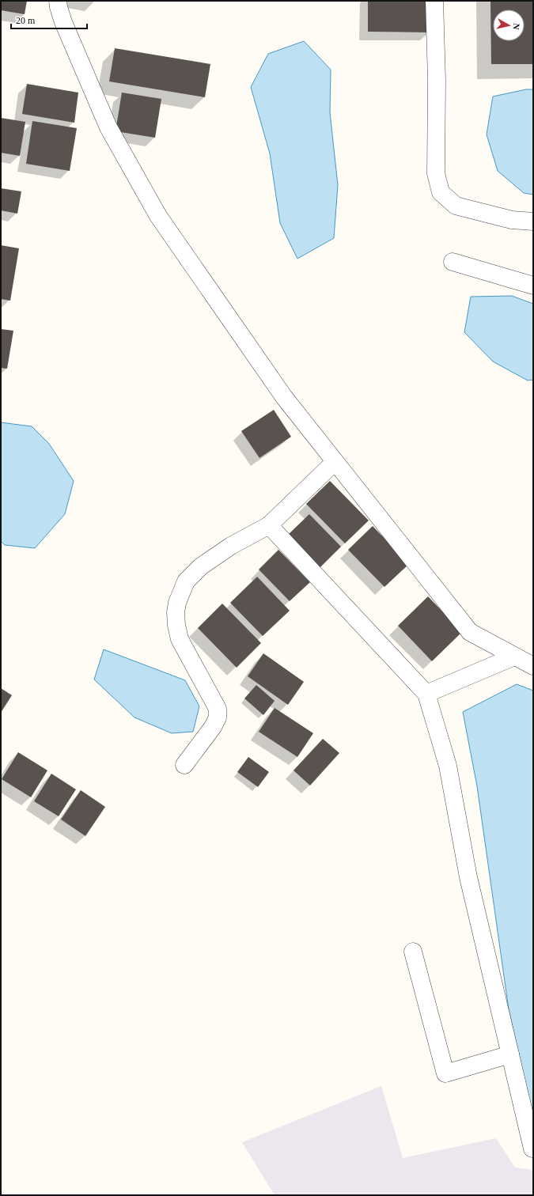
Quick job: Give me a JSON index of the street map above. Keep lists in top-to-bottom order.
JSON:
{
  "scale_bar": "20 m",
  "north": "right"
}
